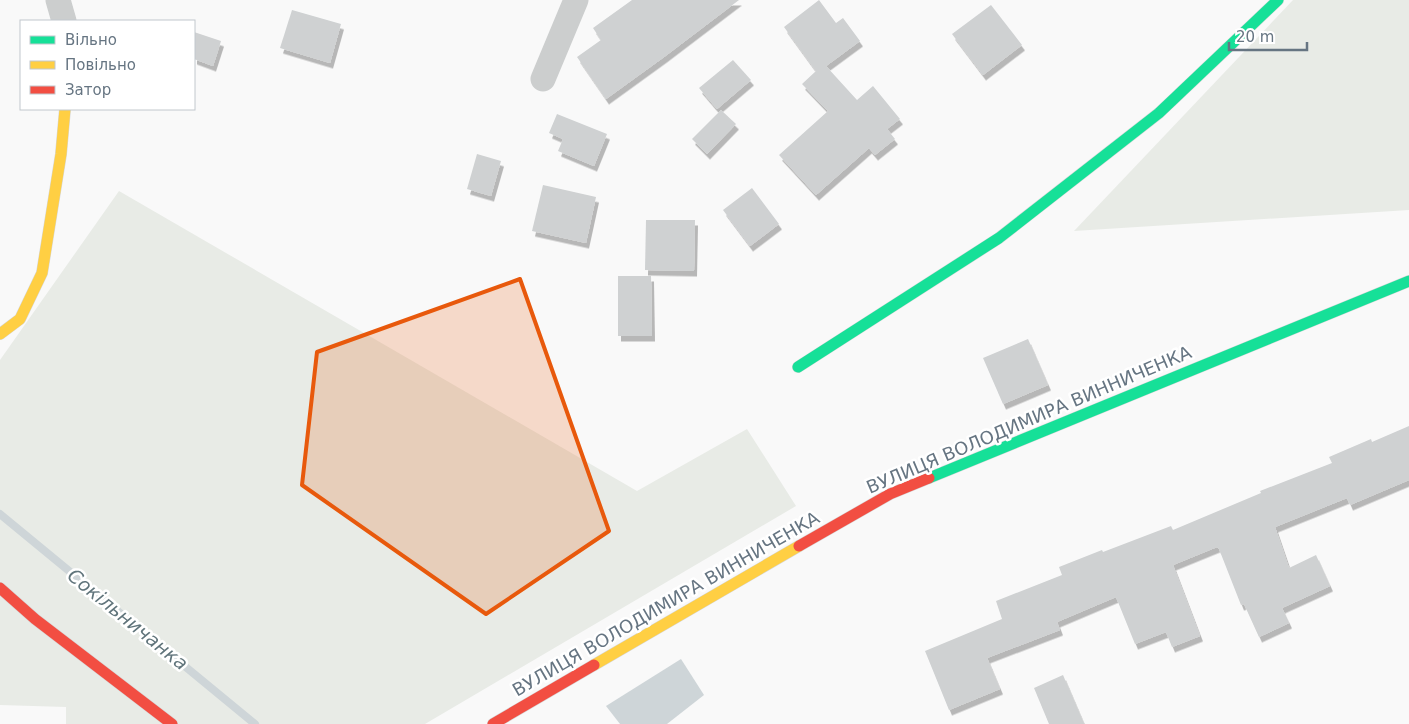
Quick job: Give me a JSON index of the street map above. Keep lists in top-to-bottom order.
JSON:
{
  "streets": {
    "street": ["ВУЛИЦЯ ВОЛОДИМИРА ВИННИЧЕНКА"]
  },
  "water": ["Сокільничанка"],
  "legend": ["Вільно", "Повільно", "Затор"],
  "scale_bar": "20 m"
}
